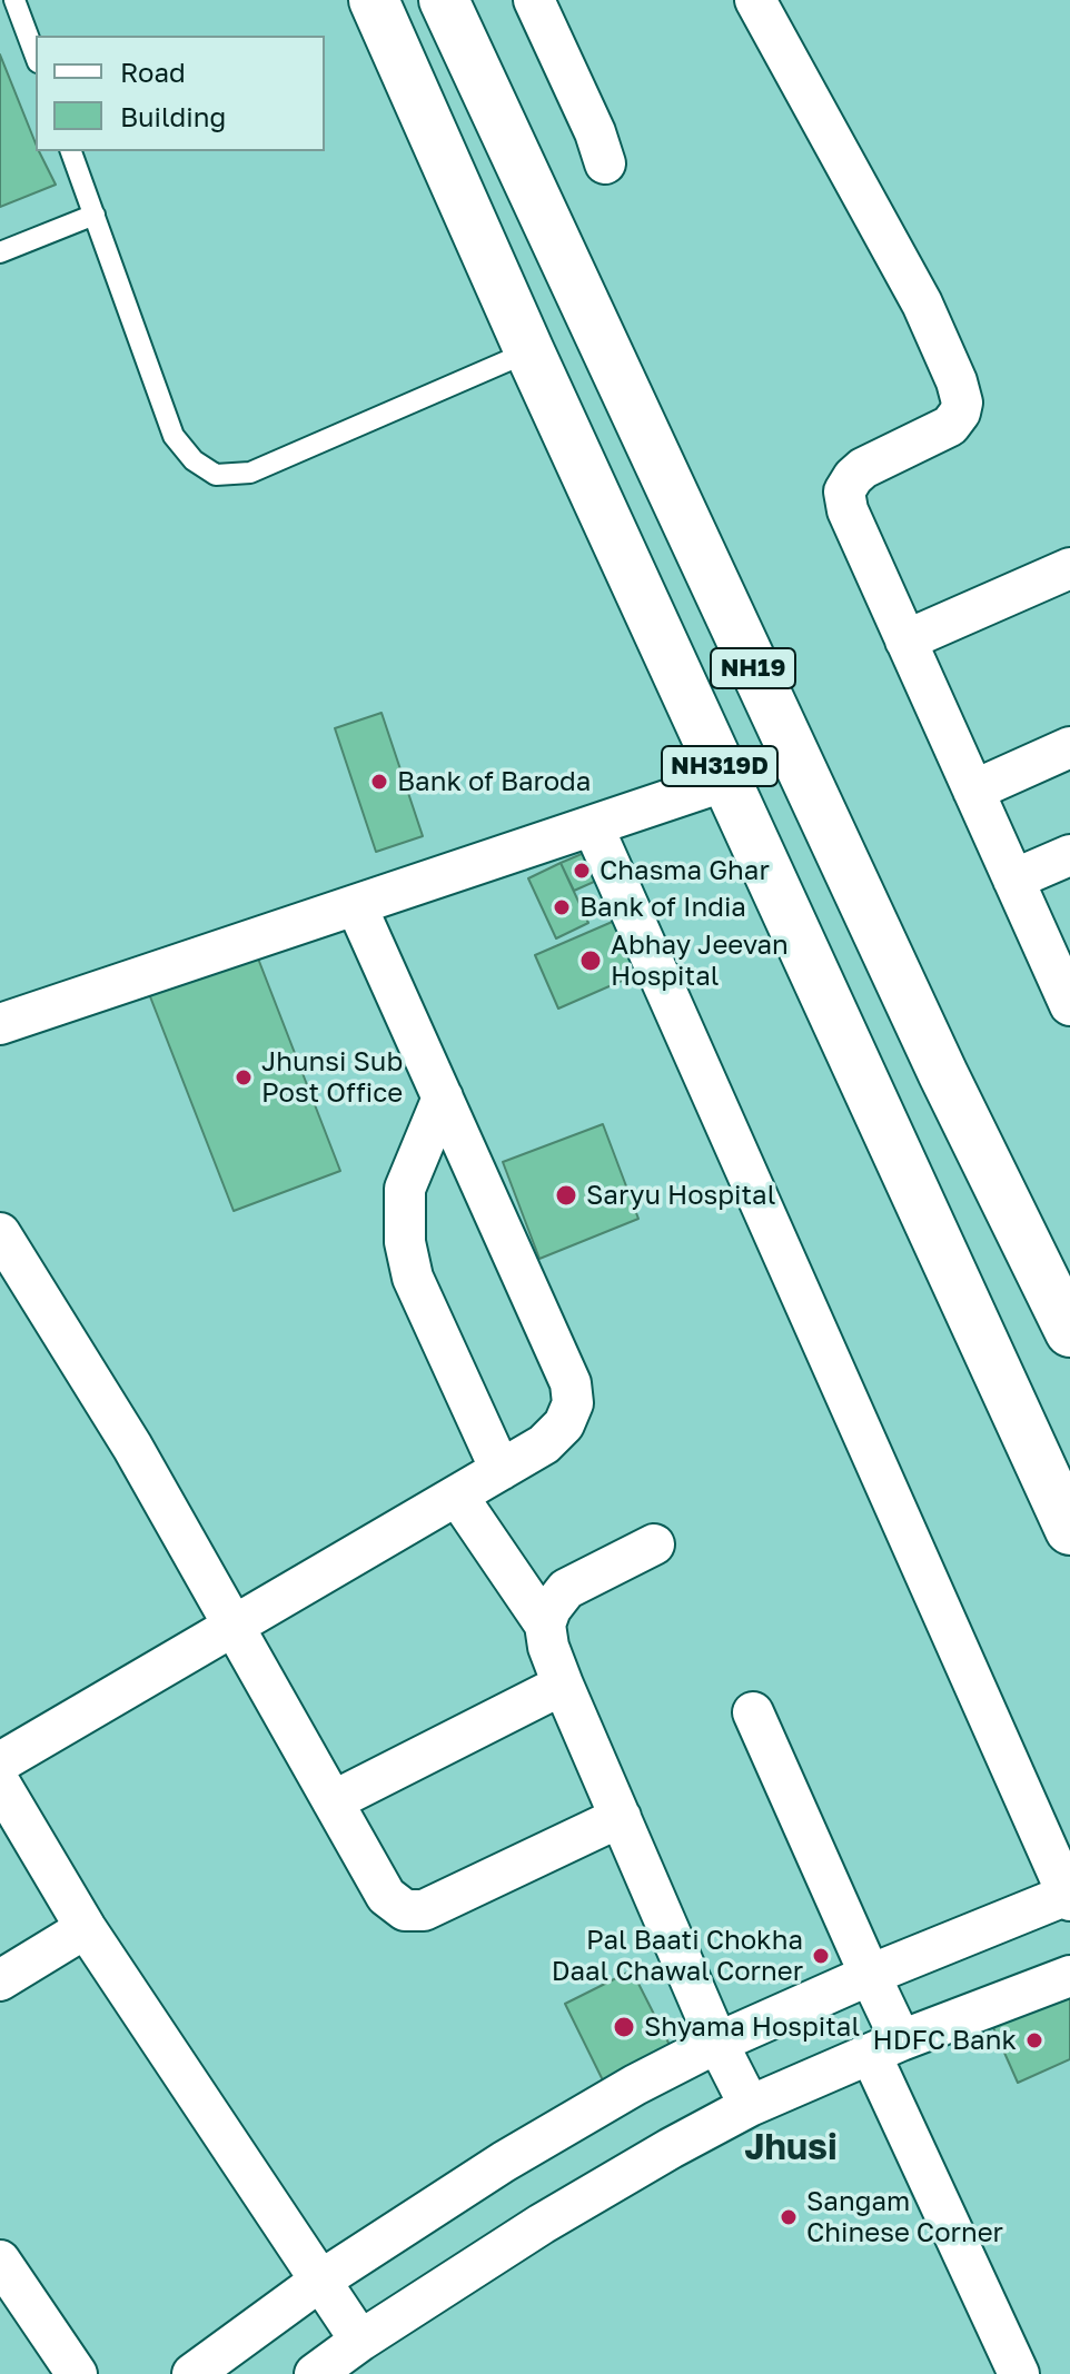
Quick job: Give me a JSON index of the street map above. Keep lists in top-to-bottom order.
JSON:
{
  "streets": {
    "highway": ["NH19", "NH319D"]
  },
  "districts": ["Jhusi"],
  "places": [
    "Bank of Baroda",
    "Chasma Ghar",
    "Bank of India",
    "Abhay Jeevan Hospital",
    "Jhunsi Sub Post Office",
    "Saryu Hospital",
    "Pal Baati Chokha Daal Chawal Corner",
    "Shyama Hospital",
    "HDFC Bank",
    "Sangam Chinese Corner"
  ],
  "legend": ["Road", "Building"]
}
